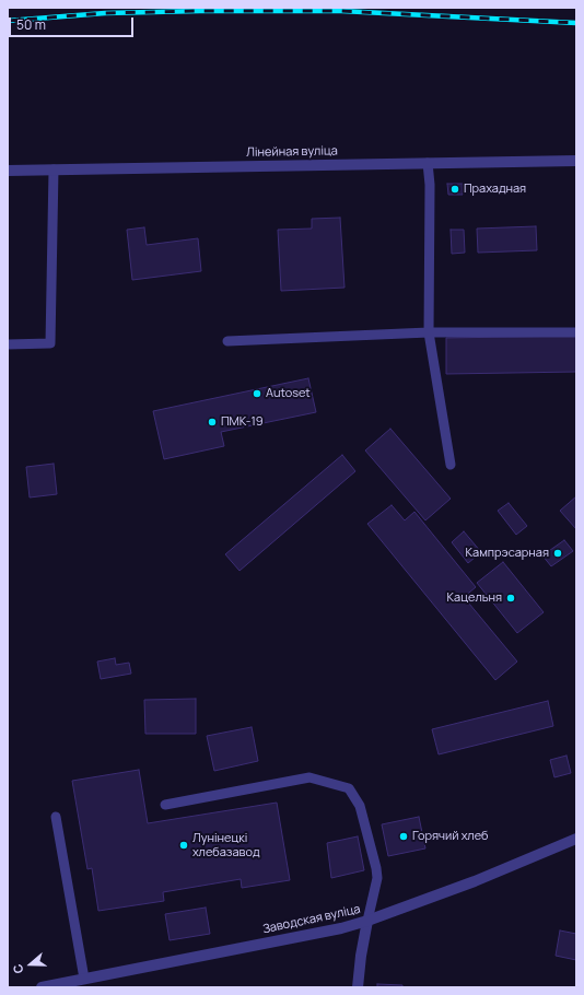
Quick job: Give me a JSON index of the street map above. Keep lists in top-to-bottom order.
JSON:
{
  "streets": {
    "street": ["Лінейная вуліца", "Заводская вуліца"]
  },
  "places": [
    "Прахадная",
    "Autoset",
    "ПМК-19",
    "Кампрэсарная",
    "Кацельня",
    "Горячий хлеб",
    "Лунінецкі хлебазавод"
  ],
  "scale_bar": "50 m",
  "north": "left"
}
